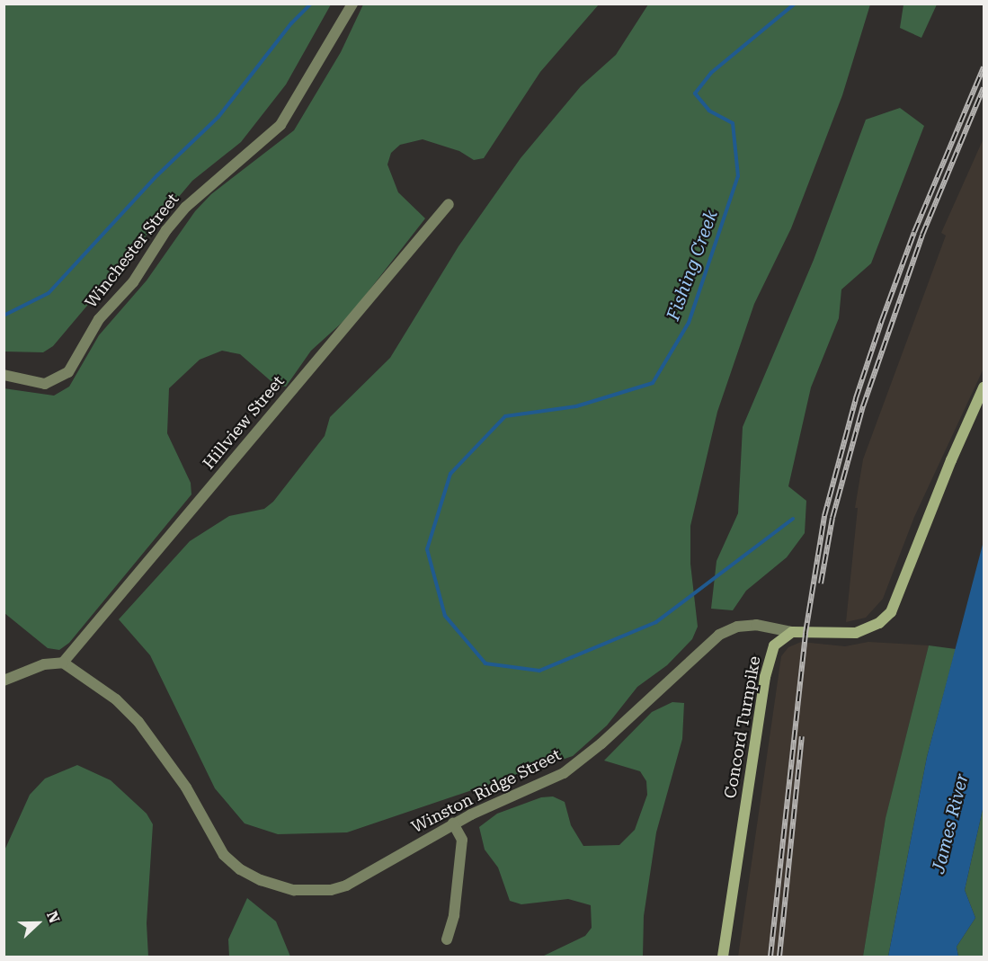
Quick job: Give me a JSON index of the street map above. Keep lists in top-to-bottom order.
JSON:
{
  "streets": {
    "street": [
      "Winchester Street",
      "Hillview Street",
      "Concord Turnpike",
      "Winston Ridge Street"
    ]
  },
  "crossings": [
    ["Hillview Street", "Winston Ridge Street"],
    ["Concord Turnpike", "Winston Ridge Street"]
  ],
  "water": ["Fishing Creek", "James River"],
  "north": "right"
}
